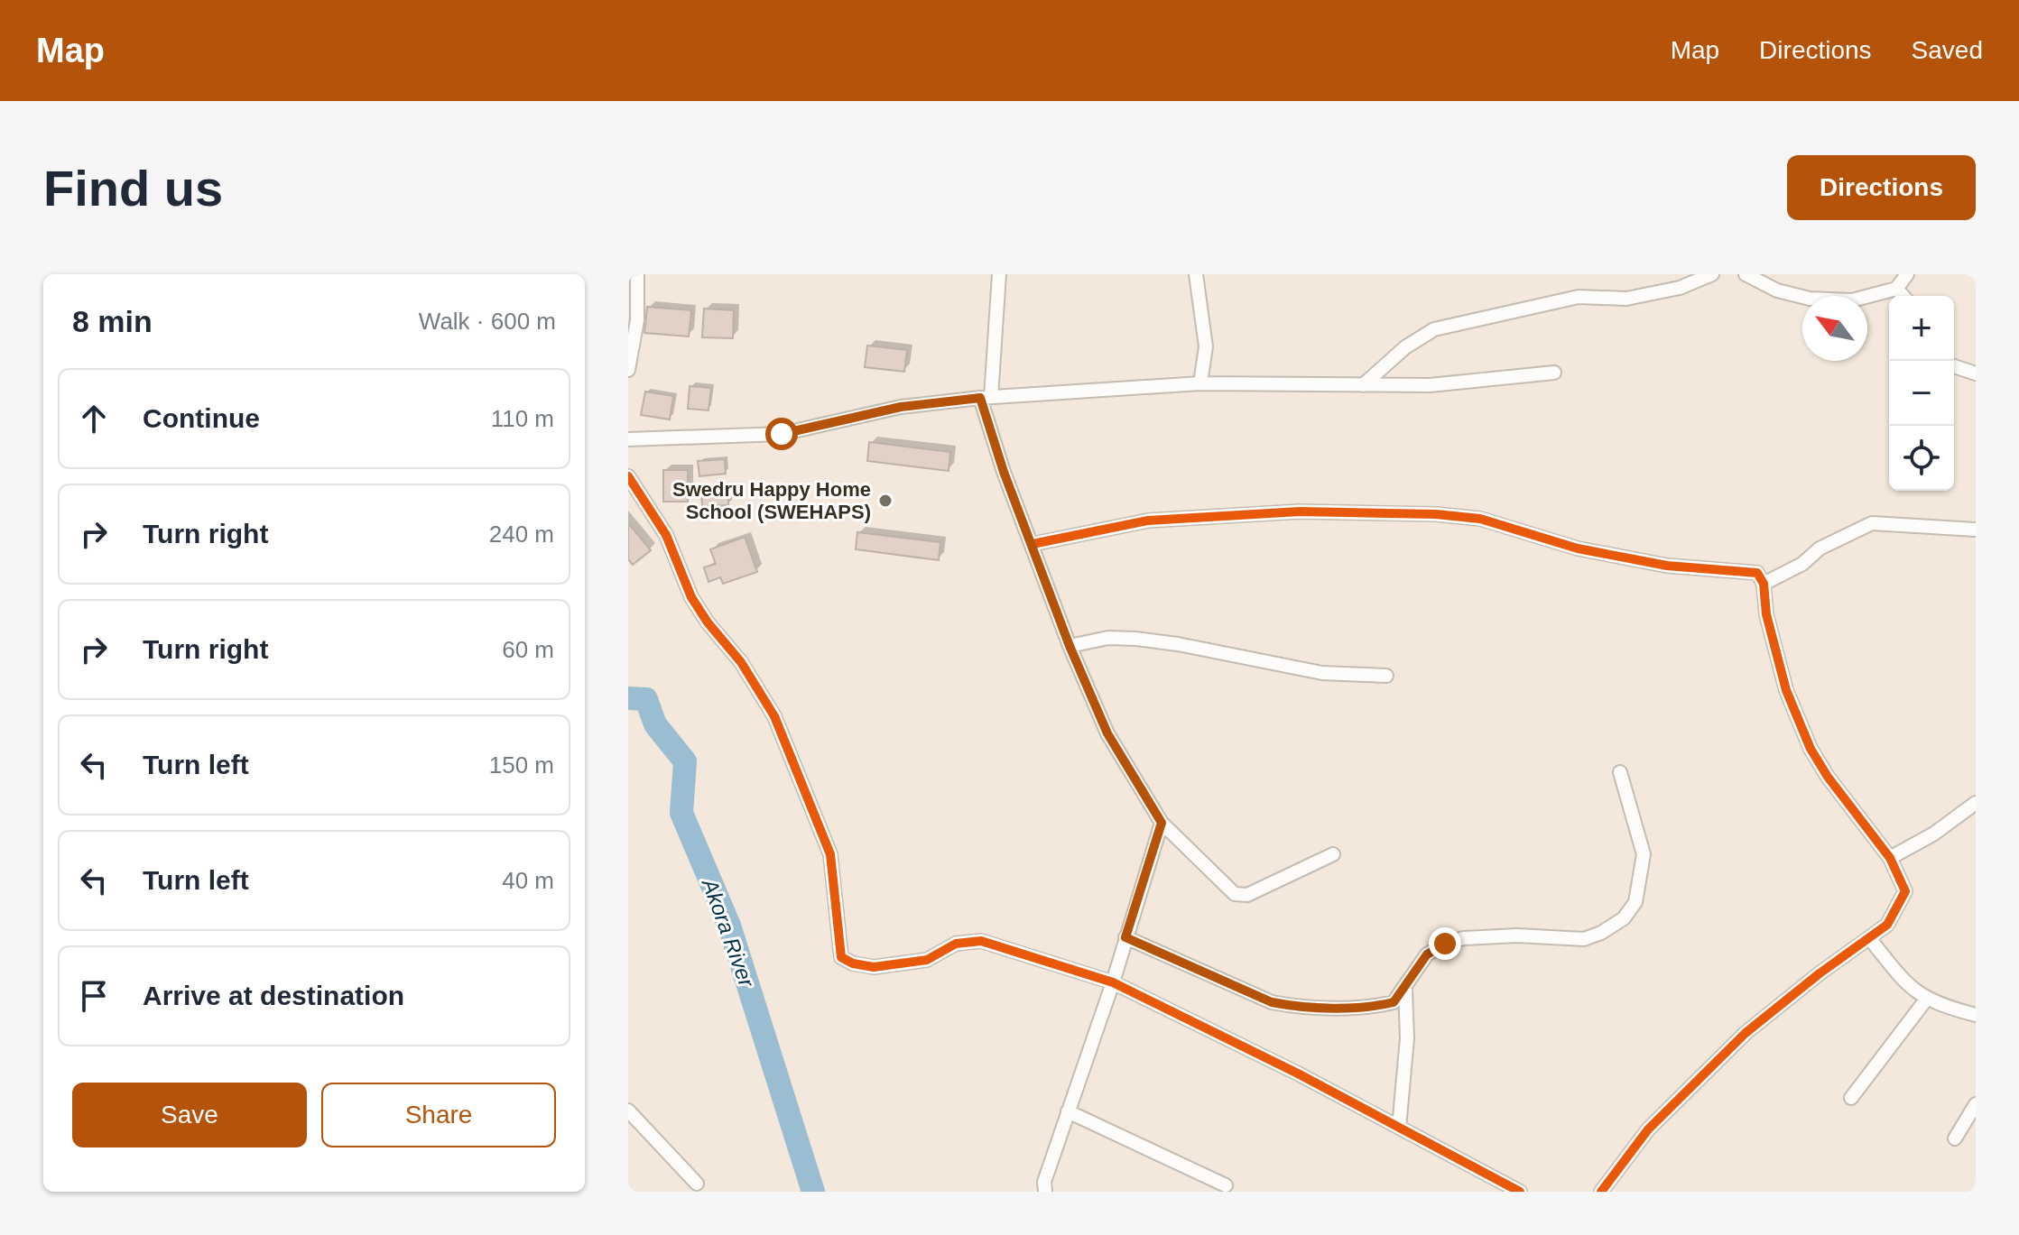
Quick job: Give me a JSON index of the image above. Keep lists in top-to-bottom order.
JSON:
{
  "water": ["Akora River"],
  "places": ["Swedru Happy Home School (SWEHAPS)"],
  "north": "top left",
  "page": {
    "header": "Map",
    "nav": ["Map", "Directions", "Saved"],
    "buttons": [
      "Directions",
      ["Save", "Share"]
    ],
    "title": "Find us",
    "heading": ["8 min", "Walk · 600 m"],
    "map_buttons": ["+", "−"],
    "list": [
      ["Continue", "110 m"],
      ["Turn right", "240 m"],
      ["Turn right", "60 m"],
      ["Turn left", "150 m"],
      ["Turn left", "40 m"],
      "Arrive at destination"
    ]
  }
}
